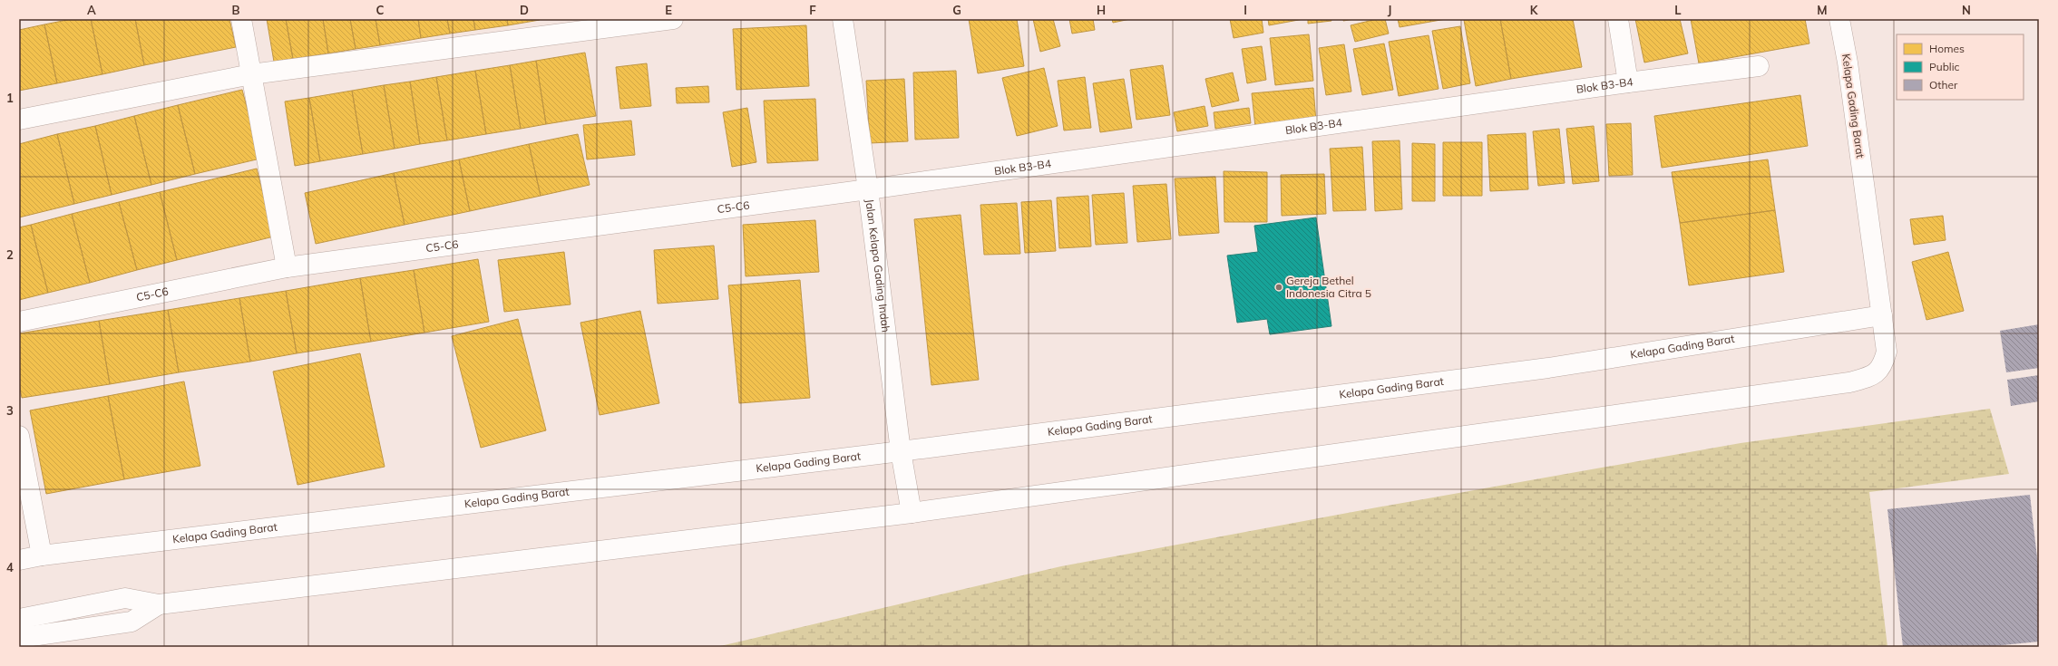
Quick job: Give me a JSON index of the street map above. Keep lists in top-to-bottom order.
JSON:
{
  "streets": {
    "street": [
      "Blok B3-B4",
      "Kelapa Gading Barat",
      "C5-C6",
      "Jalan Kelapa Gading Indah"
    ]
  },
  "crossings": [
    ["Blok B3-B4", "C5-C6"],
    ["Blok B3-B4", "Jalan Kelapa Gading Indah"],
    ["Kelapa Gading Barat", "Jalan Kelapa Gading Indah"],
    ["C5-C6", "Jalan Kelapa Gading Indah"]
  ],
  "places": ["Gereja Bethel Indonesia Citra 5"],
  "legend": ["Homes", "Public", "Other"],
  "grid": {
    "columns": [
      "A",
      "B",
      "C",
      "D",
      "E",
      "F",
      "G",
      "H",
      "I",
      "J",
      "K",
      "L",
      "M",
      "N"
    ],
    "rows": [
      "1",
      "2",
      "3",
      "4"
    ]
  }
}
